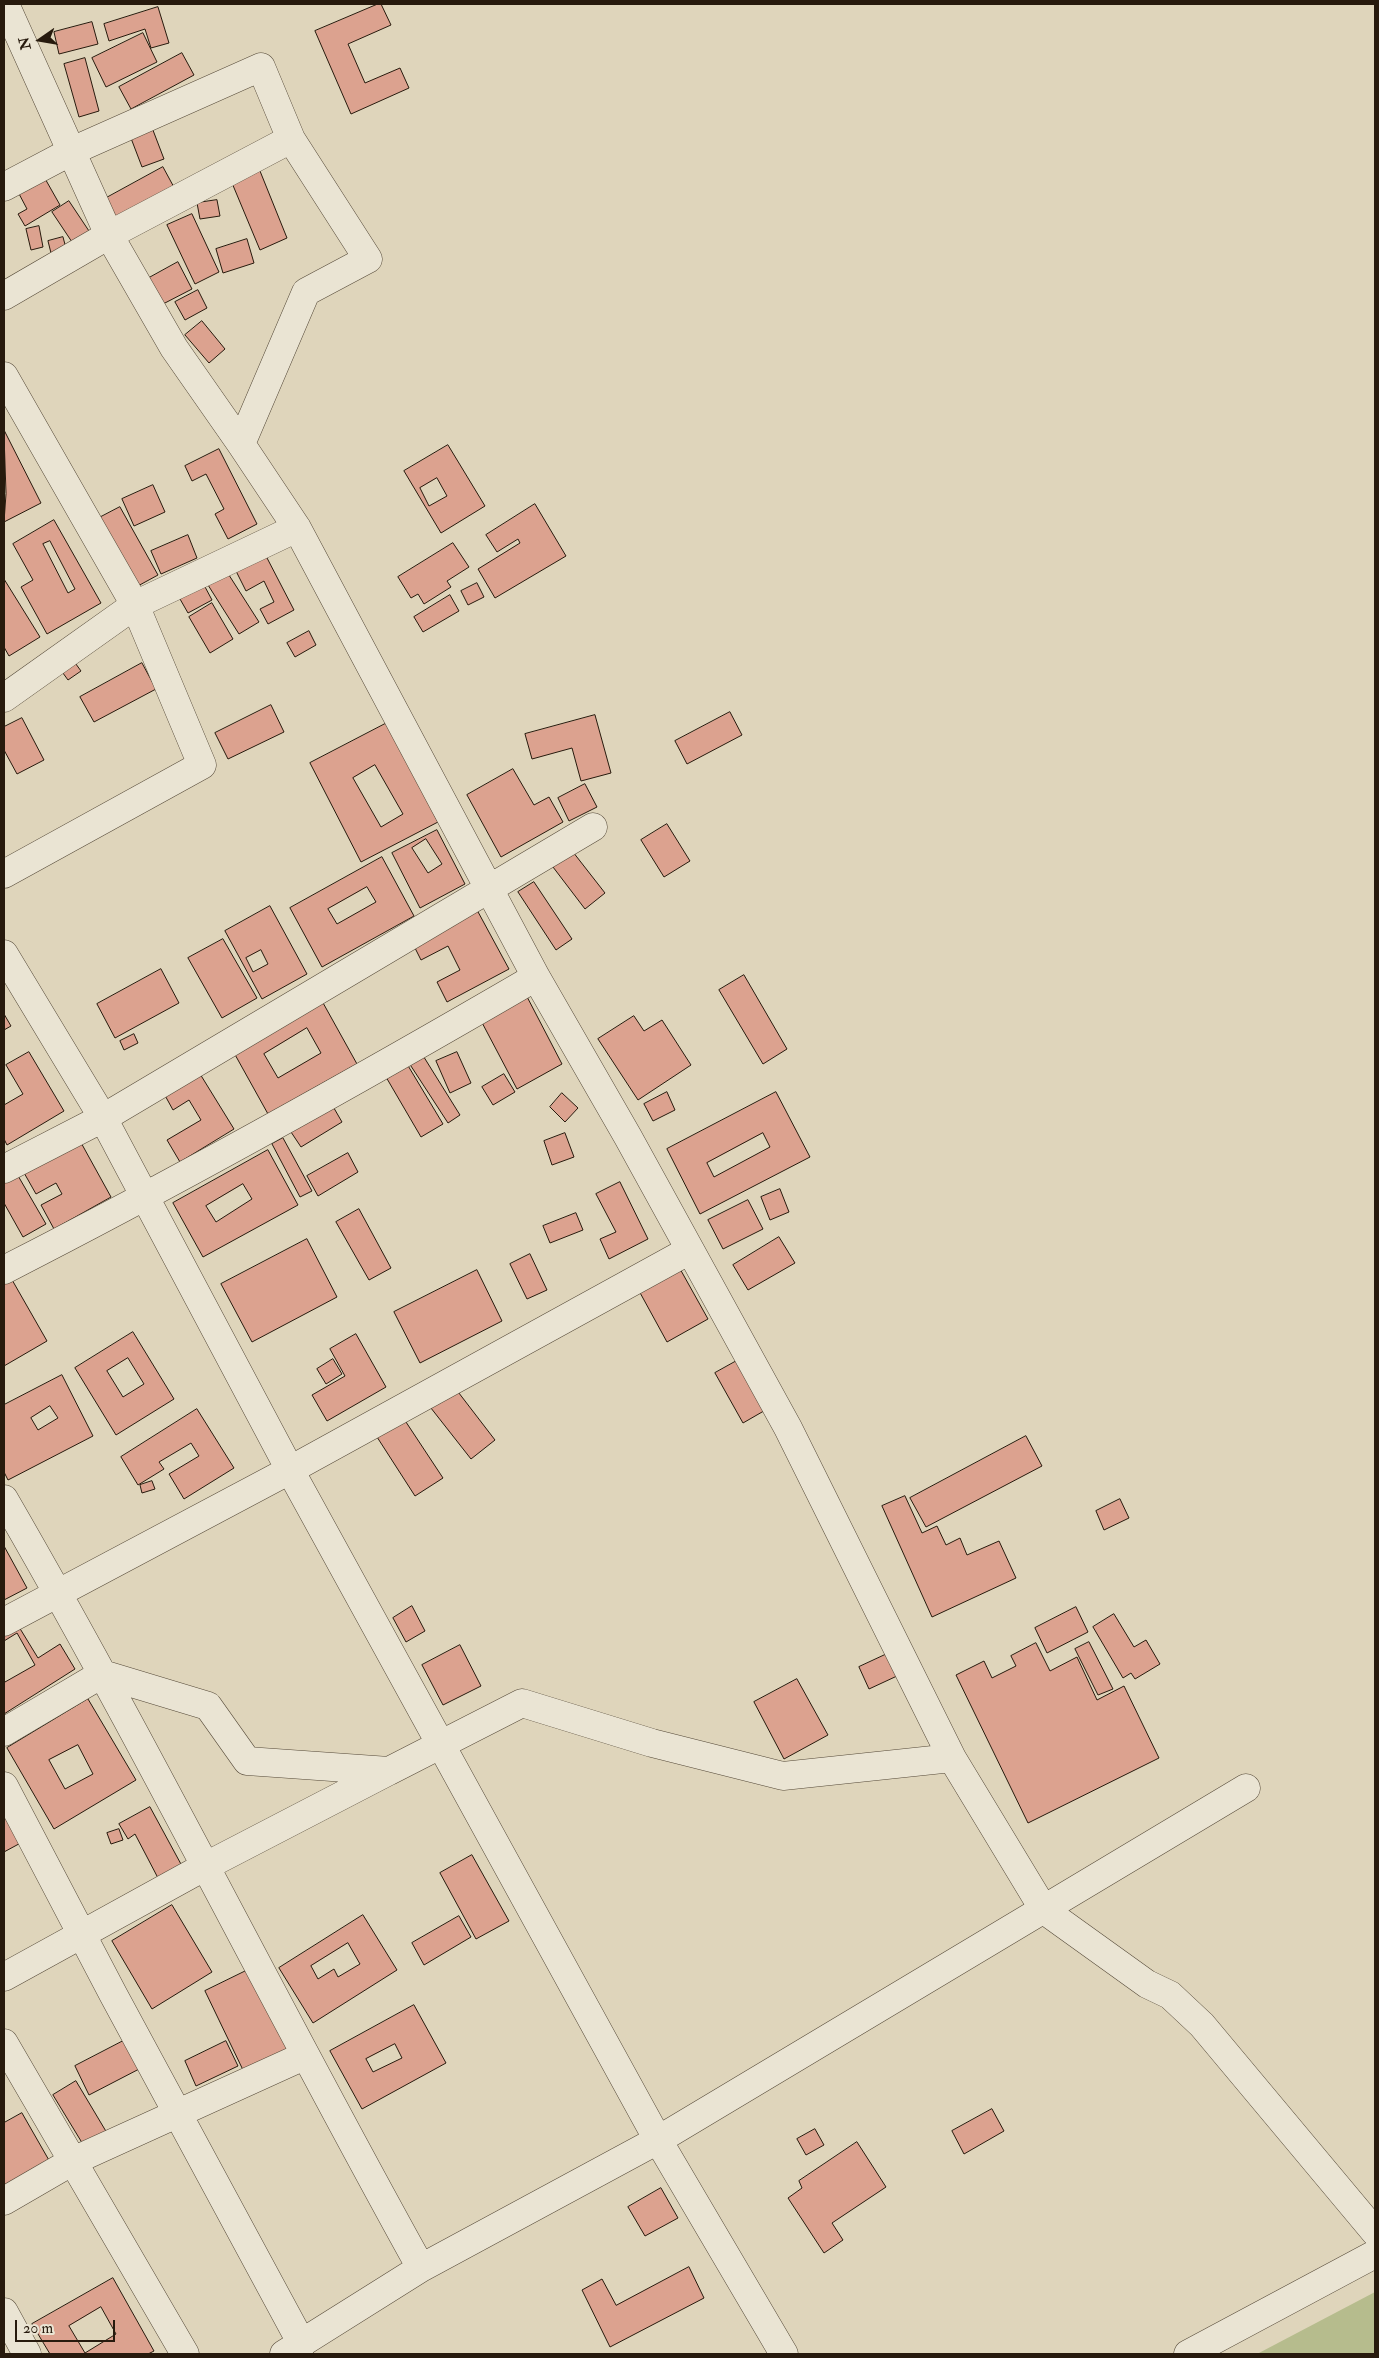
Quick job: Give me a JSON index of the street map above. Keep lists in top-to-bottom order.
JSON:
{
  "scale_bar": "20 m",
  "north": "left"
}
